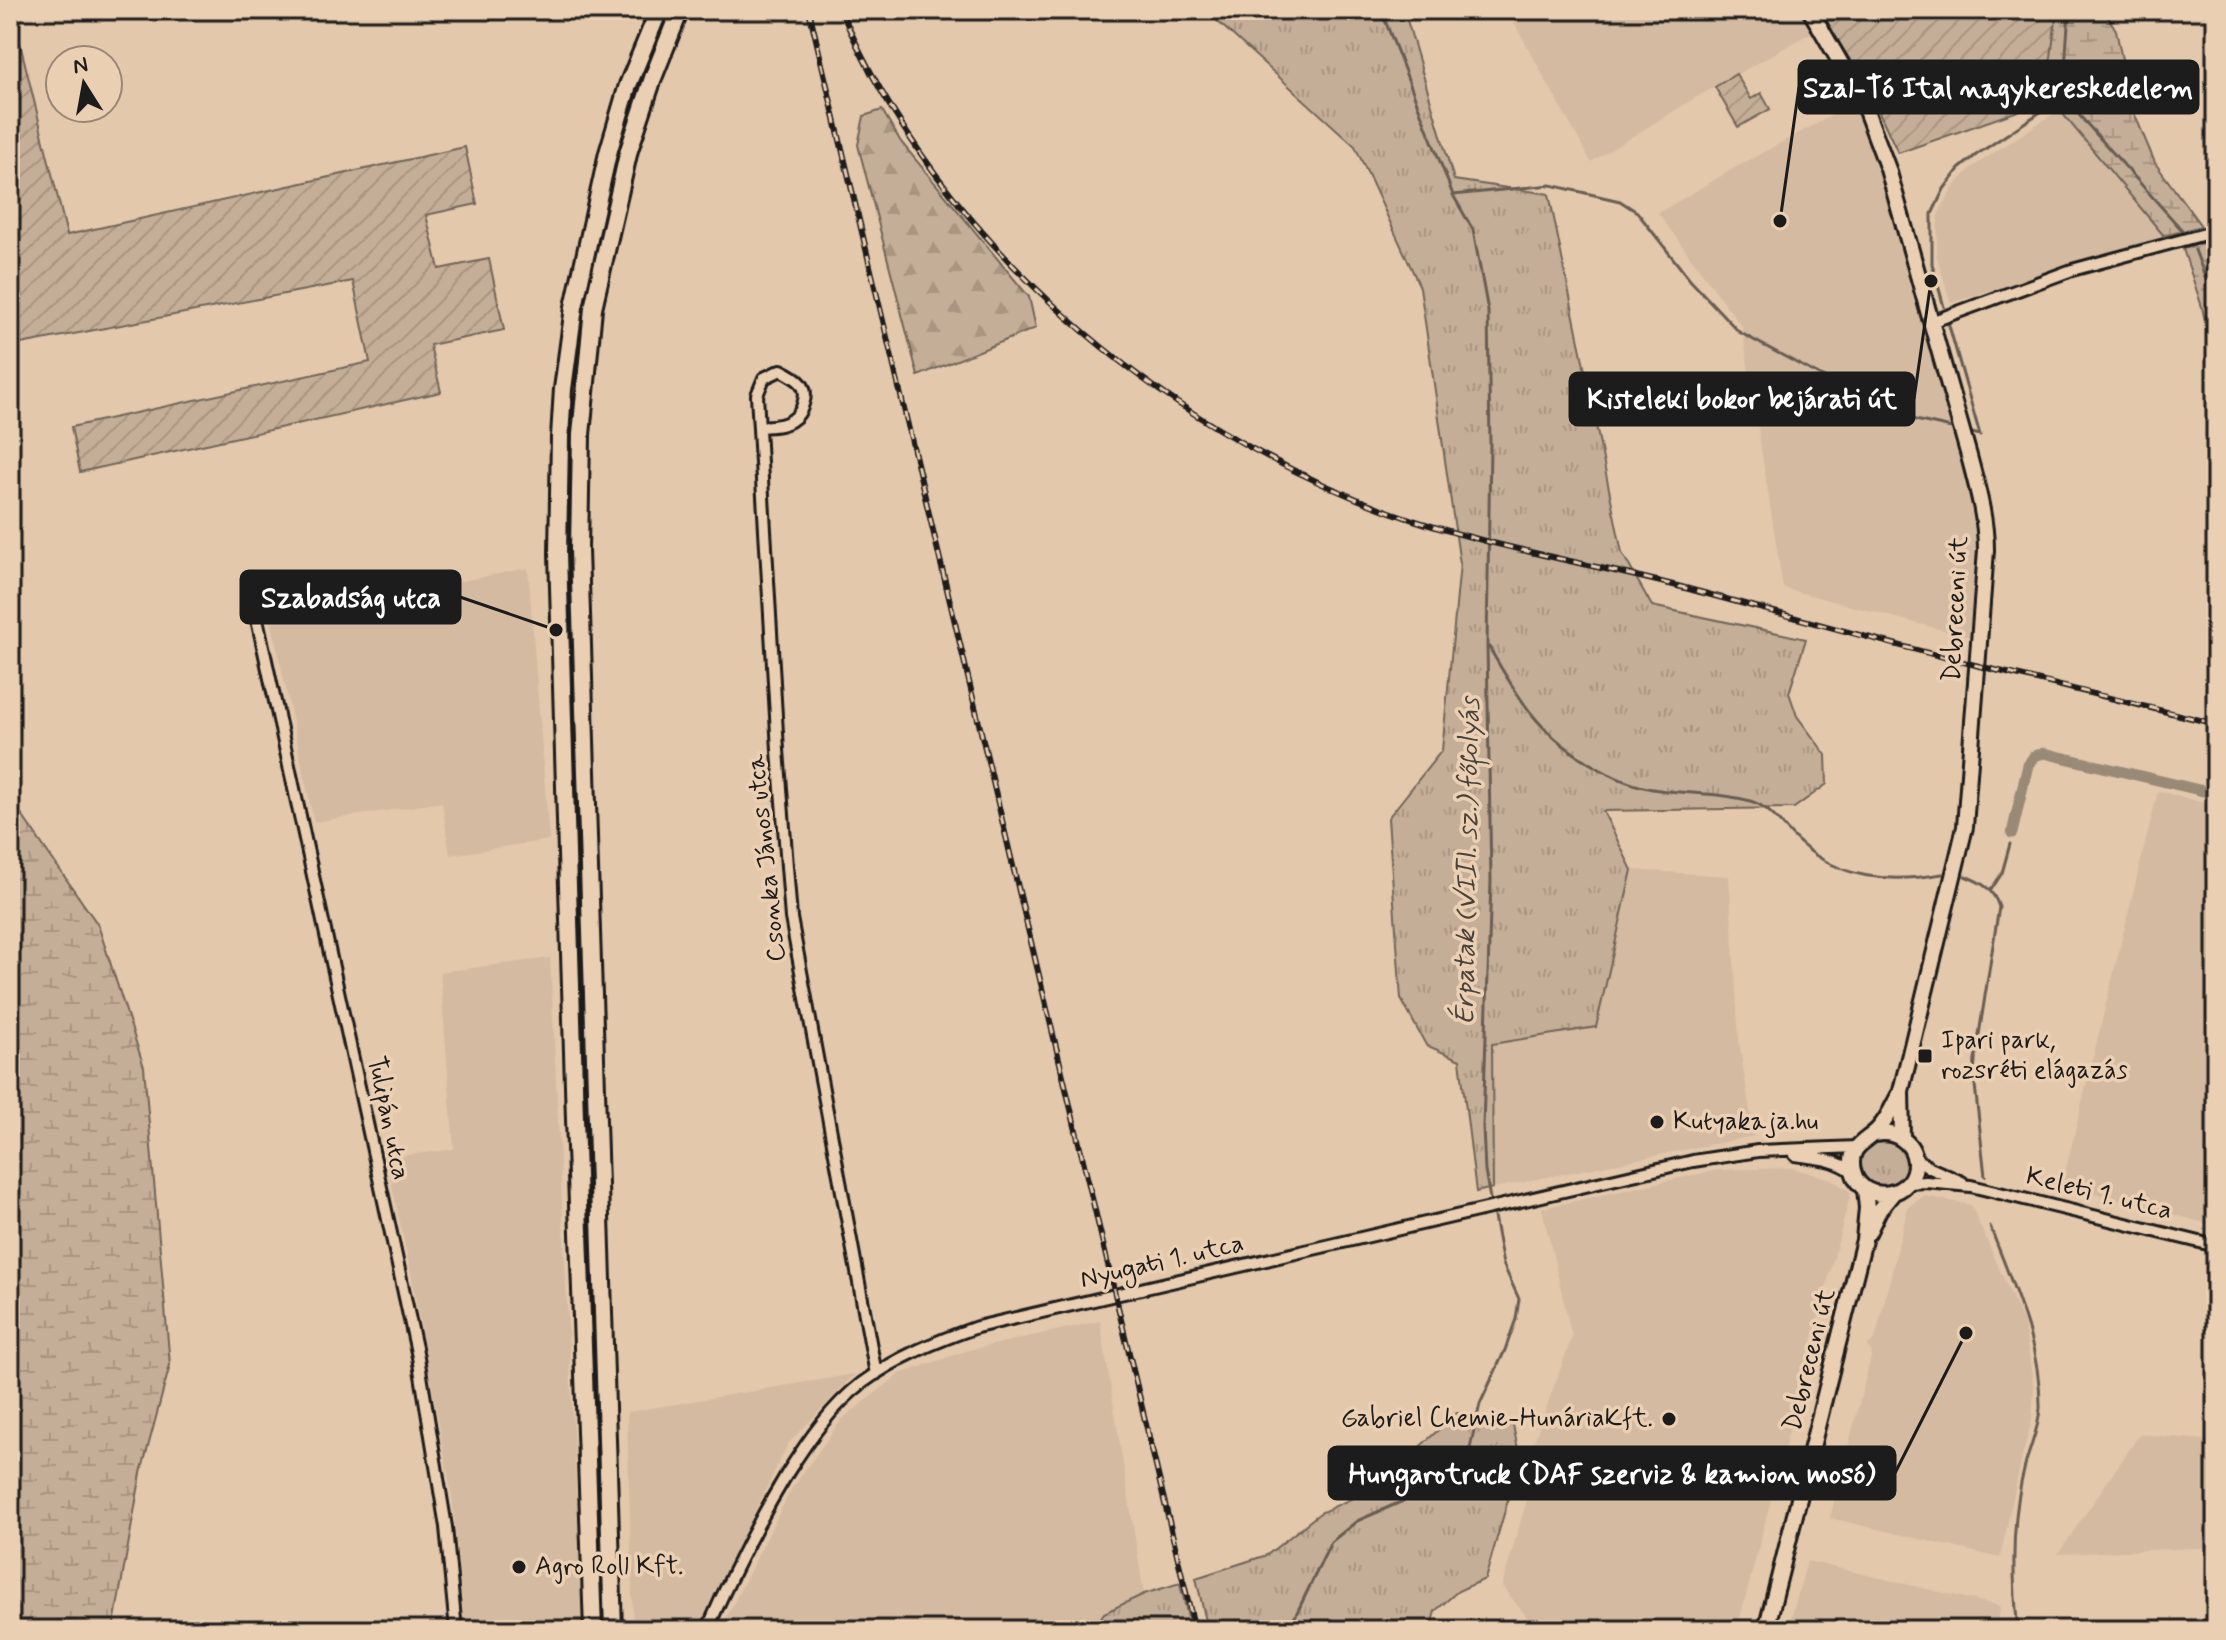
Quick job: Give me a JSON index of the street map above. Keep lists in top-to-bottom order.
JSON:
{
  "streets": {
    "street": [
      "Debreceni út",
      "Csonka János utca",
      "Tulipán utca",
      "Keleti 1. utca",
      "Nyugati 1. utca"
    ]
  },
  "crossings": [
    ["Csonka János utca", "Nyugati 1. utca"]
  ],
  "water": ["Érpatak (VIII. sz.) főfolyás"],
  "places": {
    "other": [
      "Szal-Tó Ital nagykereskedelem",
      "Kisteleki bokor bejárati út",
      "Szabadság utca",
      "Kutyakaja.hu",
      "Hungarotruck (DAF szerviz & kamion mosó)",
      "Gabriel Chemie-HunáriaKft.",
      "Agro Roll Kft."
    ],
    "transit": ["Ipari park, rozsréti elágazás"]
  },
  "north": "top"
}
